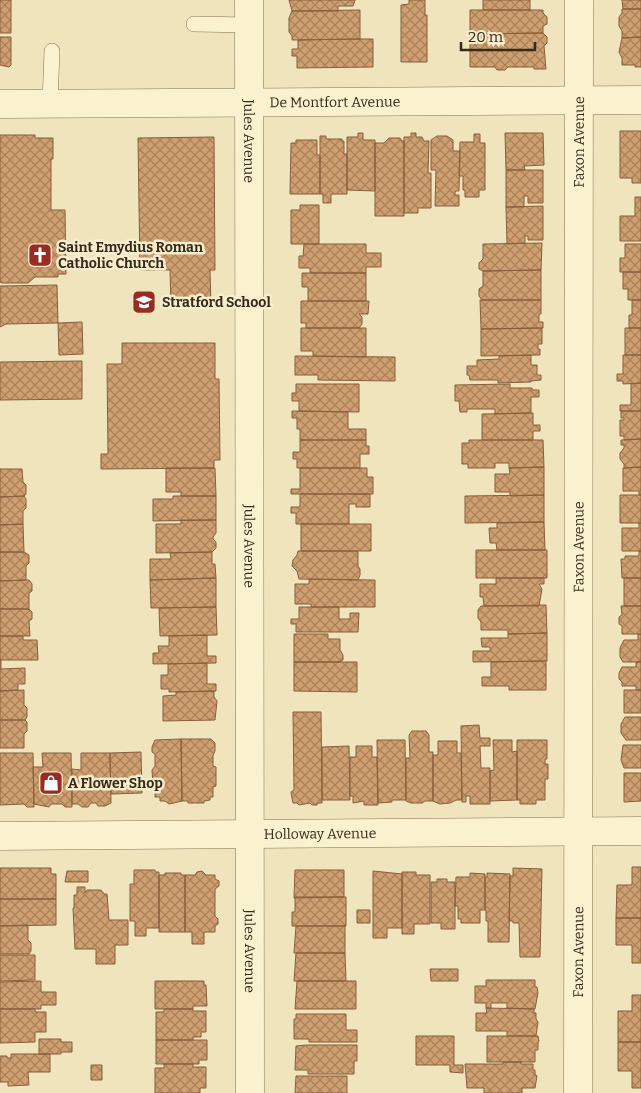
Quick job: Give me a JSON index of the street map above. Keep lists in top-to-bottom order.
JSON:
{
  "streets": {
    "street": [
      "De Montfort Avenue",
      "Jules Avenue",
      "Faxon Avenue",
      "Holloway Avenue"
    ]
  },
  "crossings": [
    ["De Montfort Avenue", "Jules Avenue"],
    ["De Montfort Avenue", "Faxon Avenue"],
    ["Jules Avenue", "Holloway Avenue"],
    ["Faxon Avenue", "Holloway Avenue"]
  ],
  "places": {
    "church": ["Saint Emydius Roman Catholic Church"],
    "school or university": ["Stratford School"],
    "shop": ["A Flower Shop"]
  },
  "scale_bar": "20 m"
}
